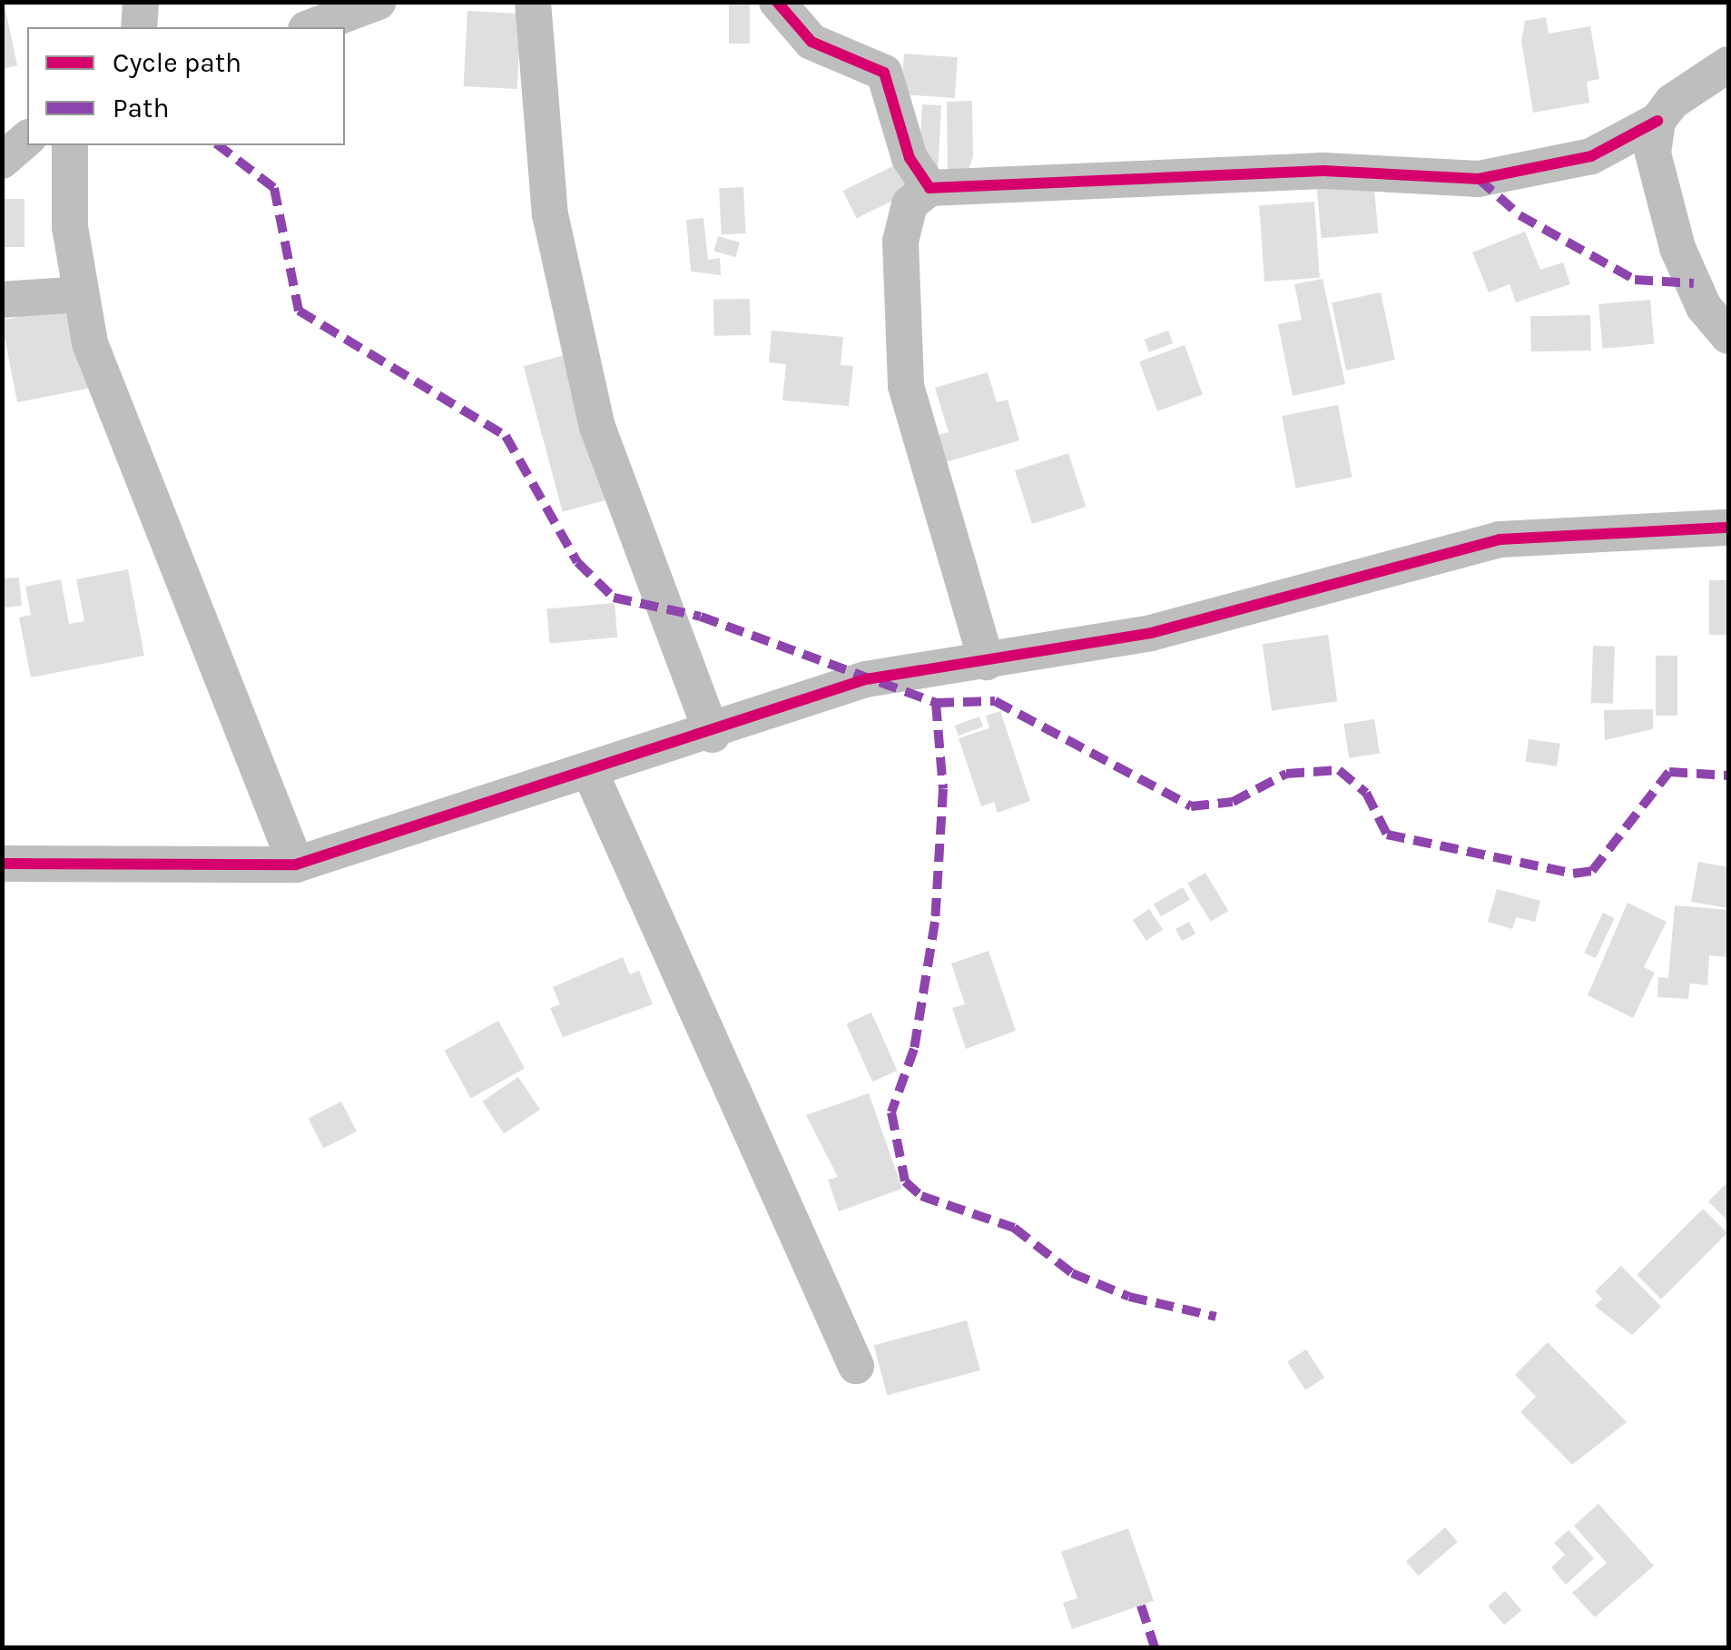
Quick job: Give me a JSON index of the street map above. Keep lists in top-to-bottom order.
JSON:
{
  "legend": ["Cycle path", "Path"]
}
